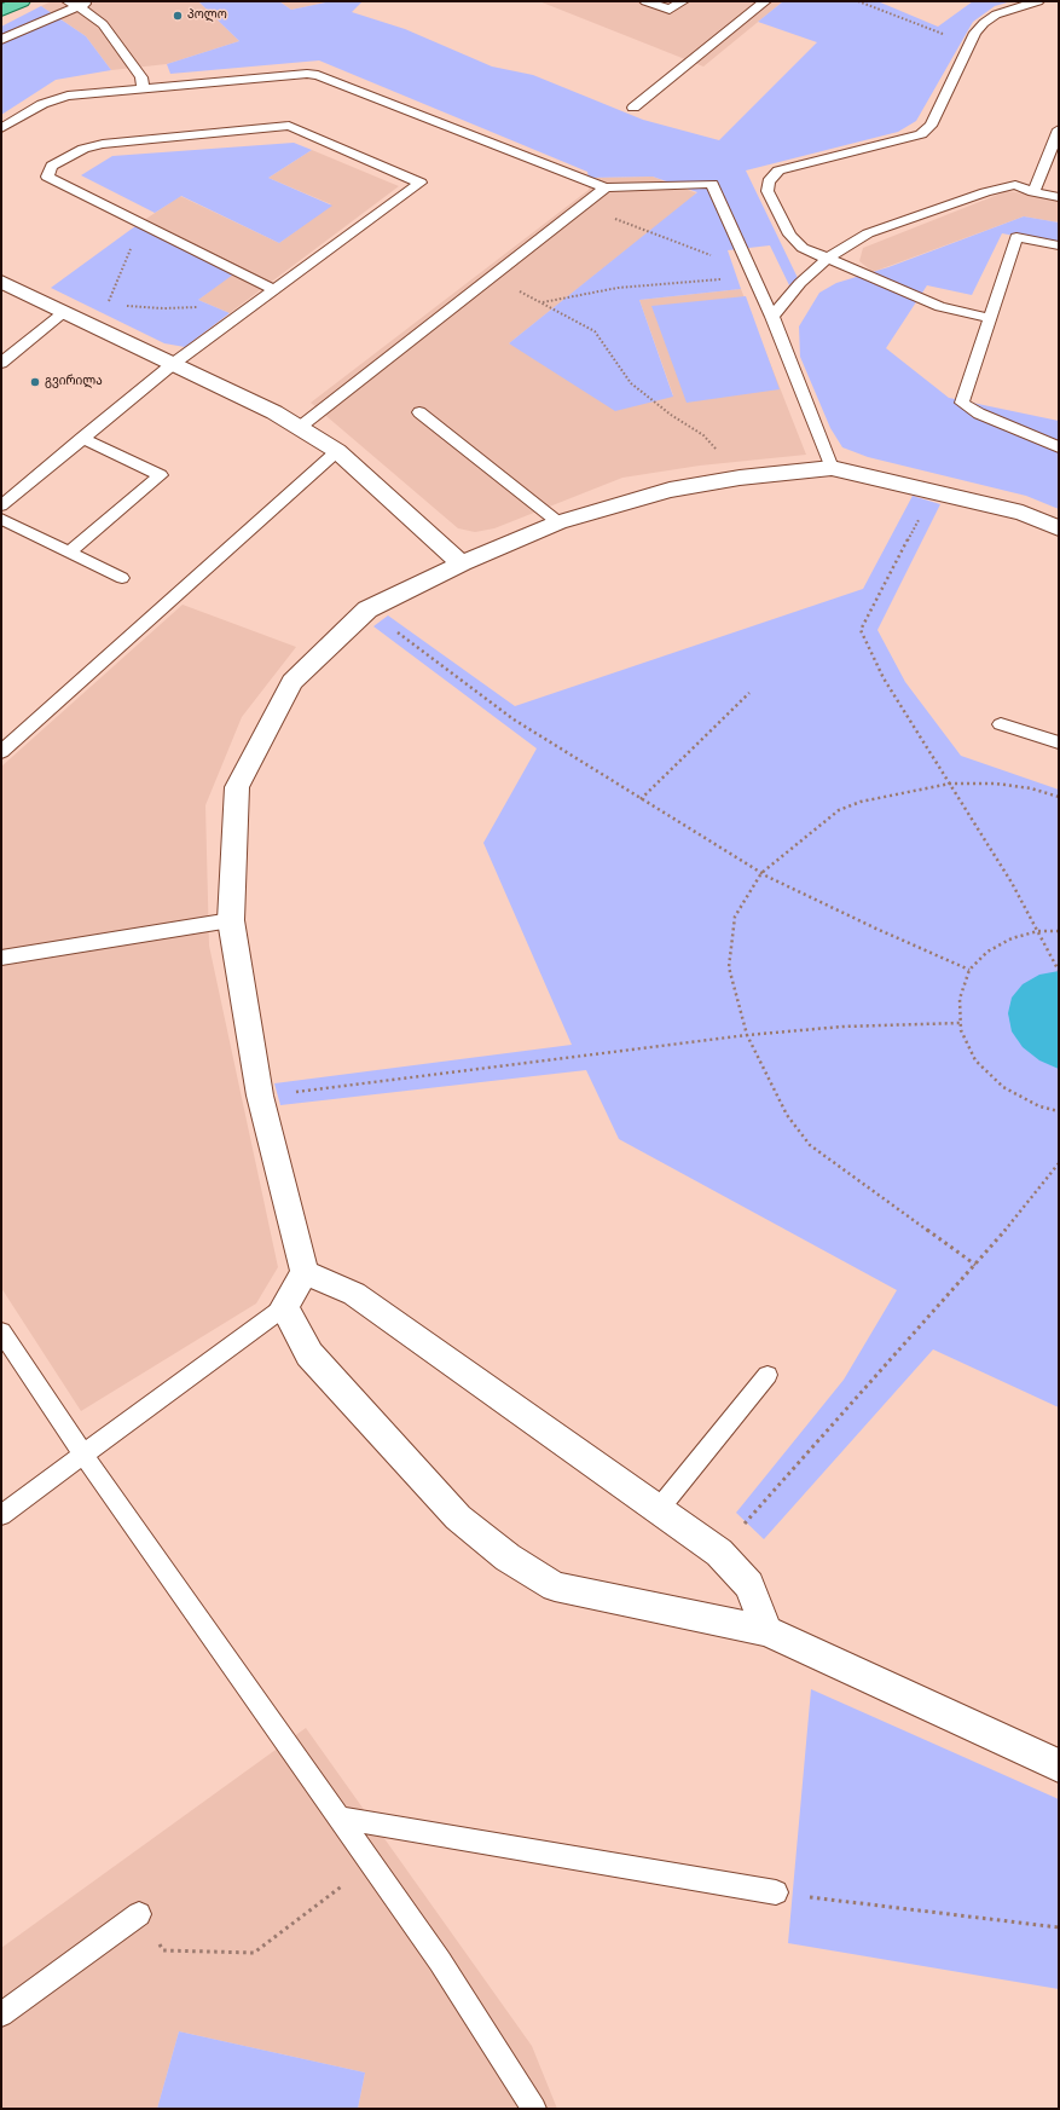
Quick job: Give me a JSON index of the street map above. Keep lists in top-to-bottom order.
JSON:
{
  "places": ["პოლო", "გვირილა"]
}
